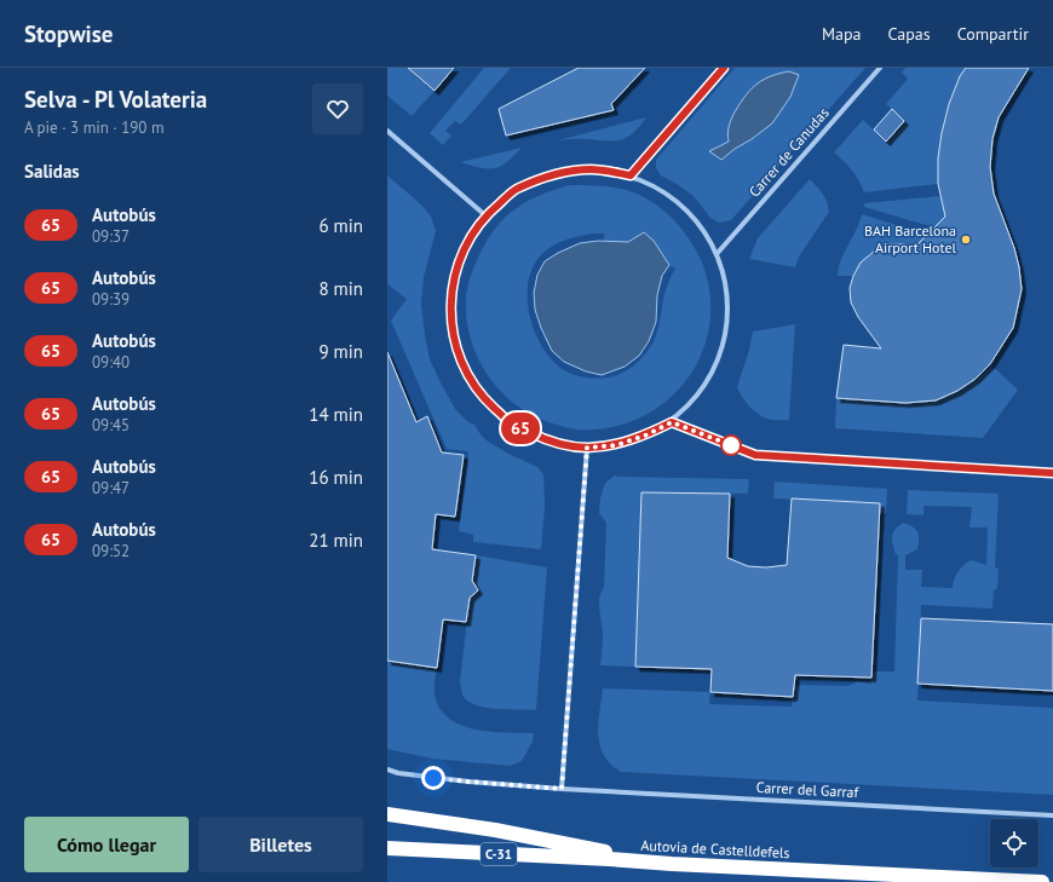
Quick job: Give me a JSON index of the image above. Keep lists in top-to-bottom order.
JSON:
{
  "streets": {
    "highway": ["Autovia de Castelldefels", "C-31"],
    "street": ["Carrer de Canudas", "Carrer del Garraf"]
  },
  "places": ["BAH Barcelona Airport Hotel"],
  "lines": ["bus line 65"],
  "page": {
    "header": "Stopwise",
    "nav": ["Mapa", "Capas", "Compartir"],
    "heading": [
      ["Selva - Pl Volateria", "A pie · 3 min · 190 m"],
      "Salidas"
    ],
    "on_map": "65",
    "list": [
      {
        "mark": "65",
        "name": "Autobús",
        "note": "09:37",
        "value": "6 min"
      },
      {
        "mark": "65",
        "name": "Autobús",
        "note": "09:39",
        "value": "8 min"
      },
      {
        "mark": "65",
        "name": "Autobús",
        "note": "09:40",
        "value": "9 min"
      },
      {
        "mark": "65",
        "name": "Autobús",
        "note": "09:45",
        "value": "14 min"
      },
      {
        "mark": "65",
        "name": "Autobús",
        "note": "09:47",
        "value": "16 min"
      },
      {
        "mark": "65",
        "name": "Autobús",
        "note": "09:52",
        "value": "21 min"
      }
    ],
    "buttons": ["Cómo llegar", "Billetes"]
  }
}
